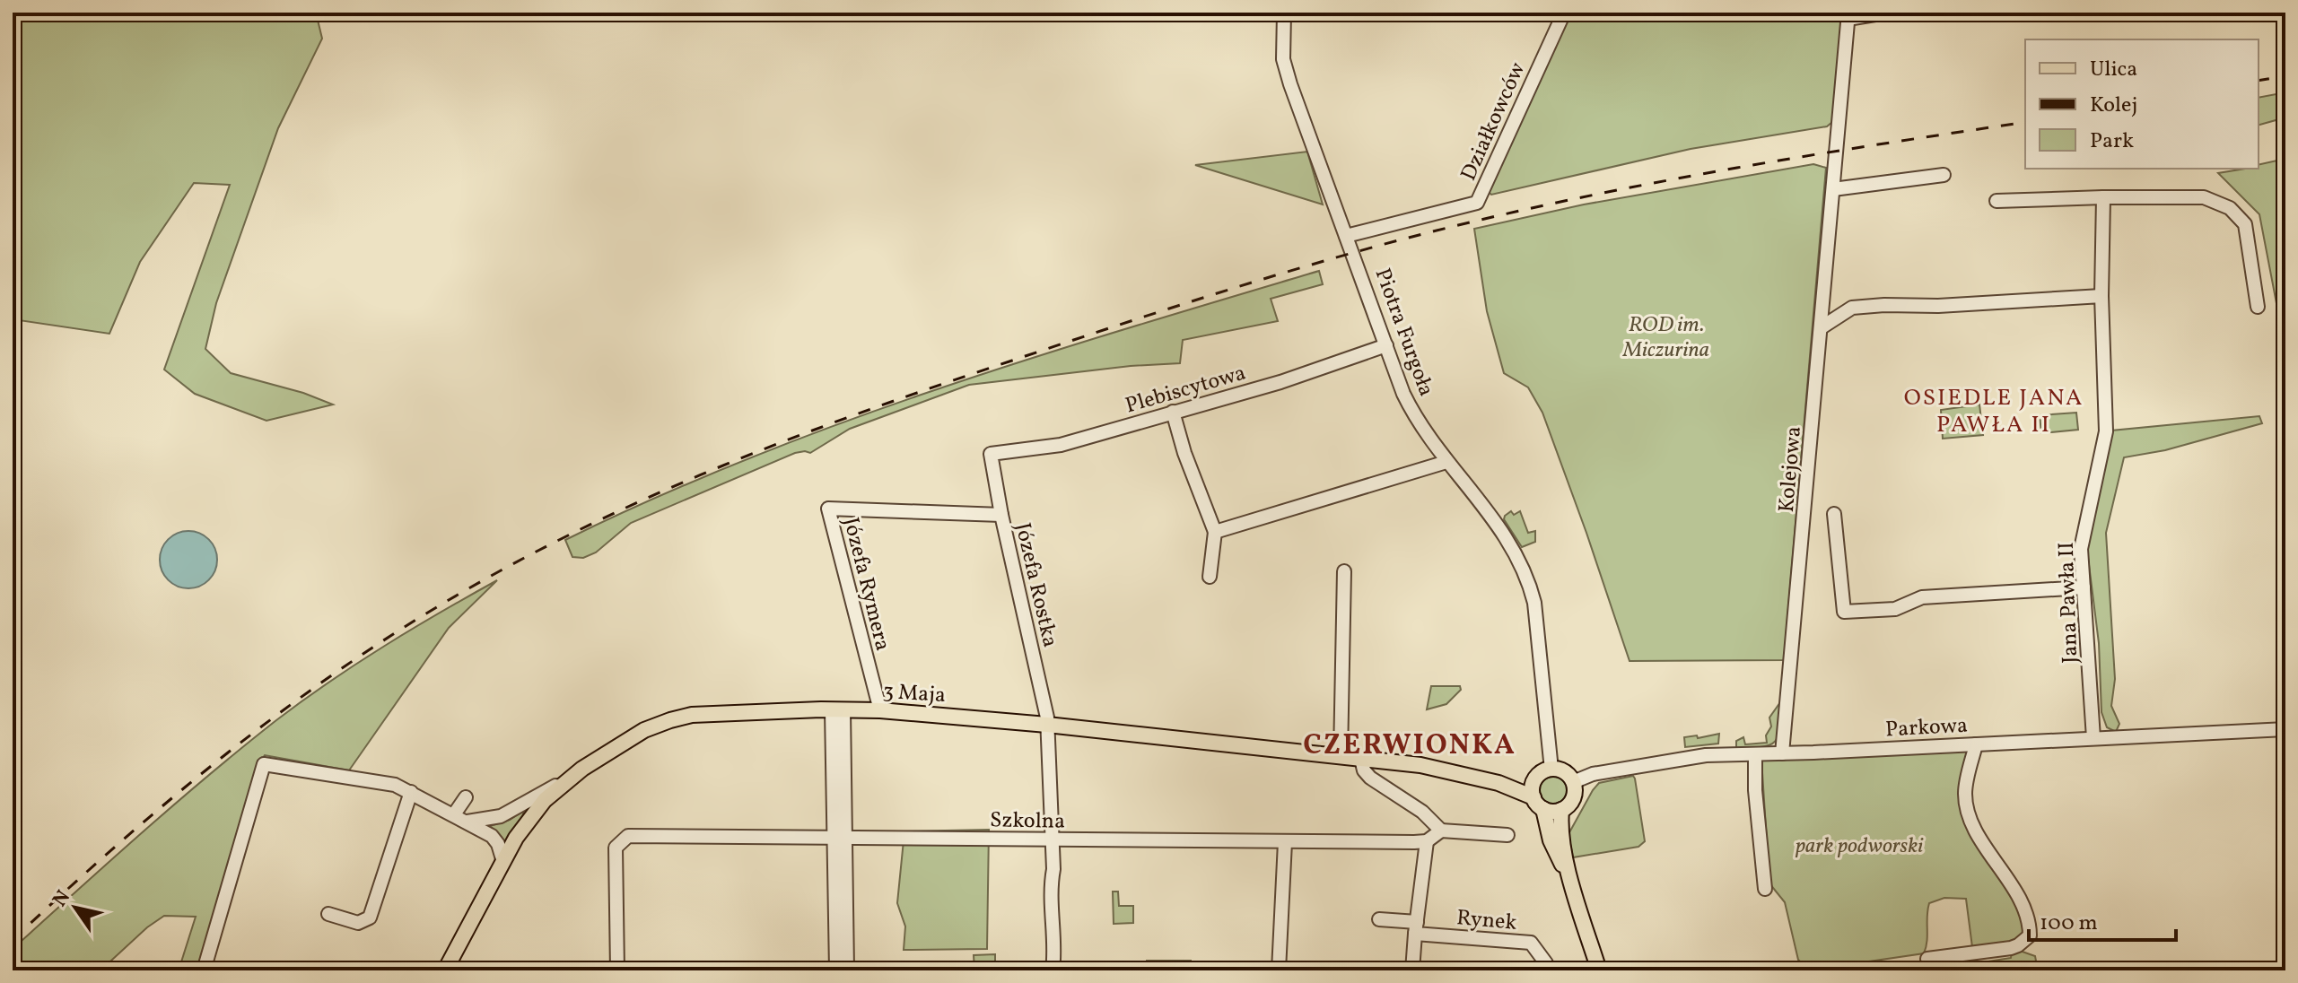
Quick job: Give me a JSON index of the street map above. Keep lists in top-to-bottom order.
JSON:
{
  "streets": {
    "main road": ["3 Maja"],
    "street": [
      "Działkowców",
      "Piotra Furgoła",
      "Plebiscytowa",
      "Kolejowa",
      "Józefa Rymera",
      "Józefa Rostka",
      "Jana Pawła II",
      "Parkowa",
      "Szkolna",
      "Rynek"
    ]
  },
  "crossings": [
    ["Działkowców", "Piotra Furgoła"],
    ["Piotra Furgoła", "Plebiscytowa"],
    ["Piotra Furgoła", "3 Maja"],
    ["Piotra Furgoła", "Parkowa"],
    ["Plebiscytowa", "Józefa Rostka"],
    ["Kolejowa", "Parkowa"],
    ["Józefa Rymera", "Józefa Rostka"],
    ["Józefa Rymera", "3 Maja"],
    ["Józefa Rostka", "3 Maja"],
    ["Józefa Rostka", "Szkolna"],
    ["Jana Pawła II", "Parkowa"],
    ["3 Maja", "Parkowa"]
  ],
  "districts": ["OSIEDLE JANA PAWŁA II", "CZERWIONKA"],
  "parks": ["ROD im. Miczurina", "park podworski"],
  "legend": ["Ulica", "Kolej", "Park"],
  "scale_bar": "100 m",
  "north": "top left"
}
